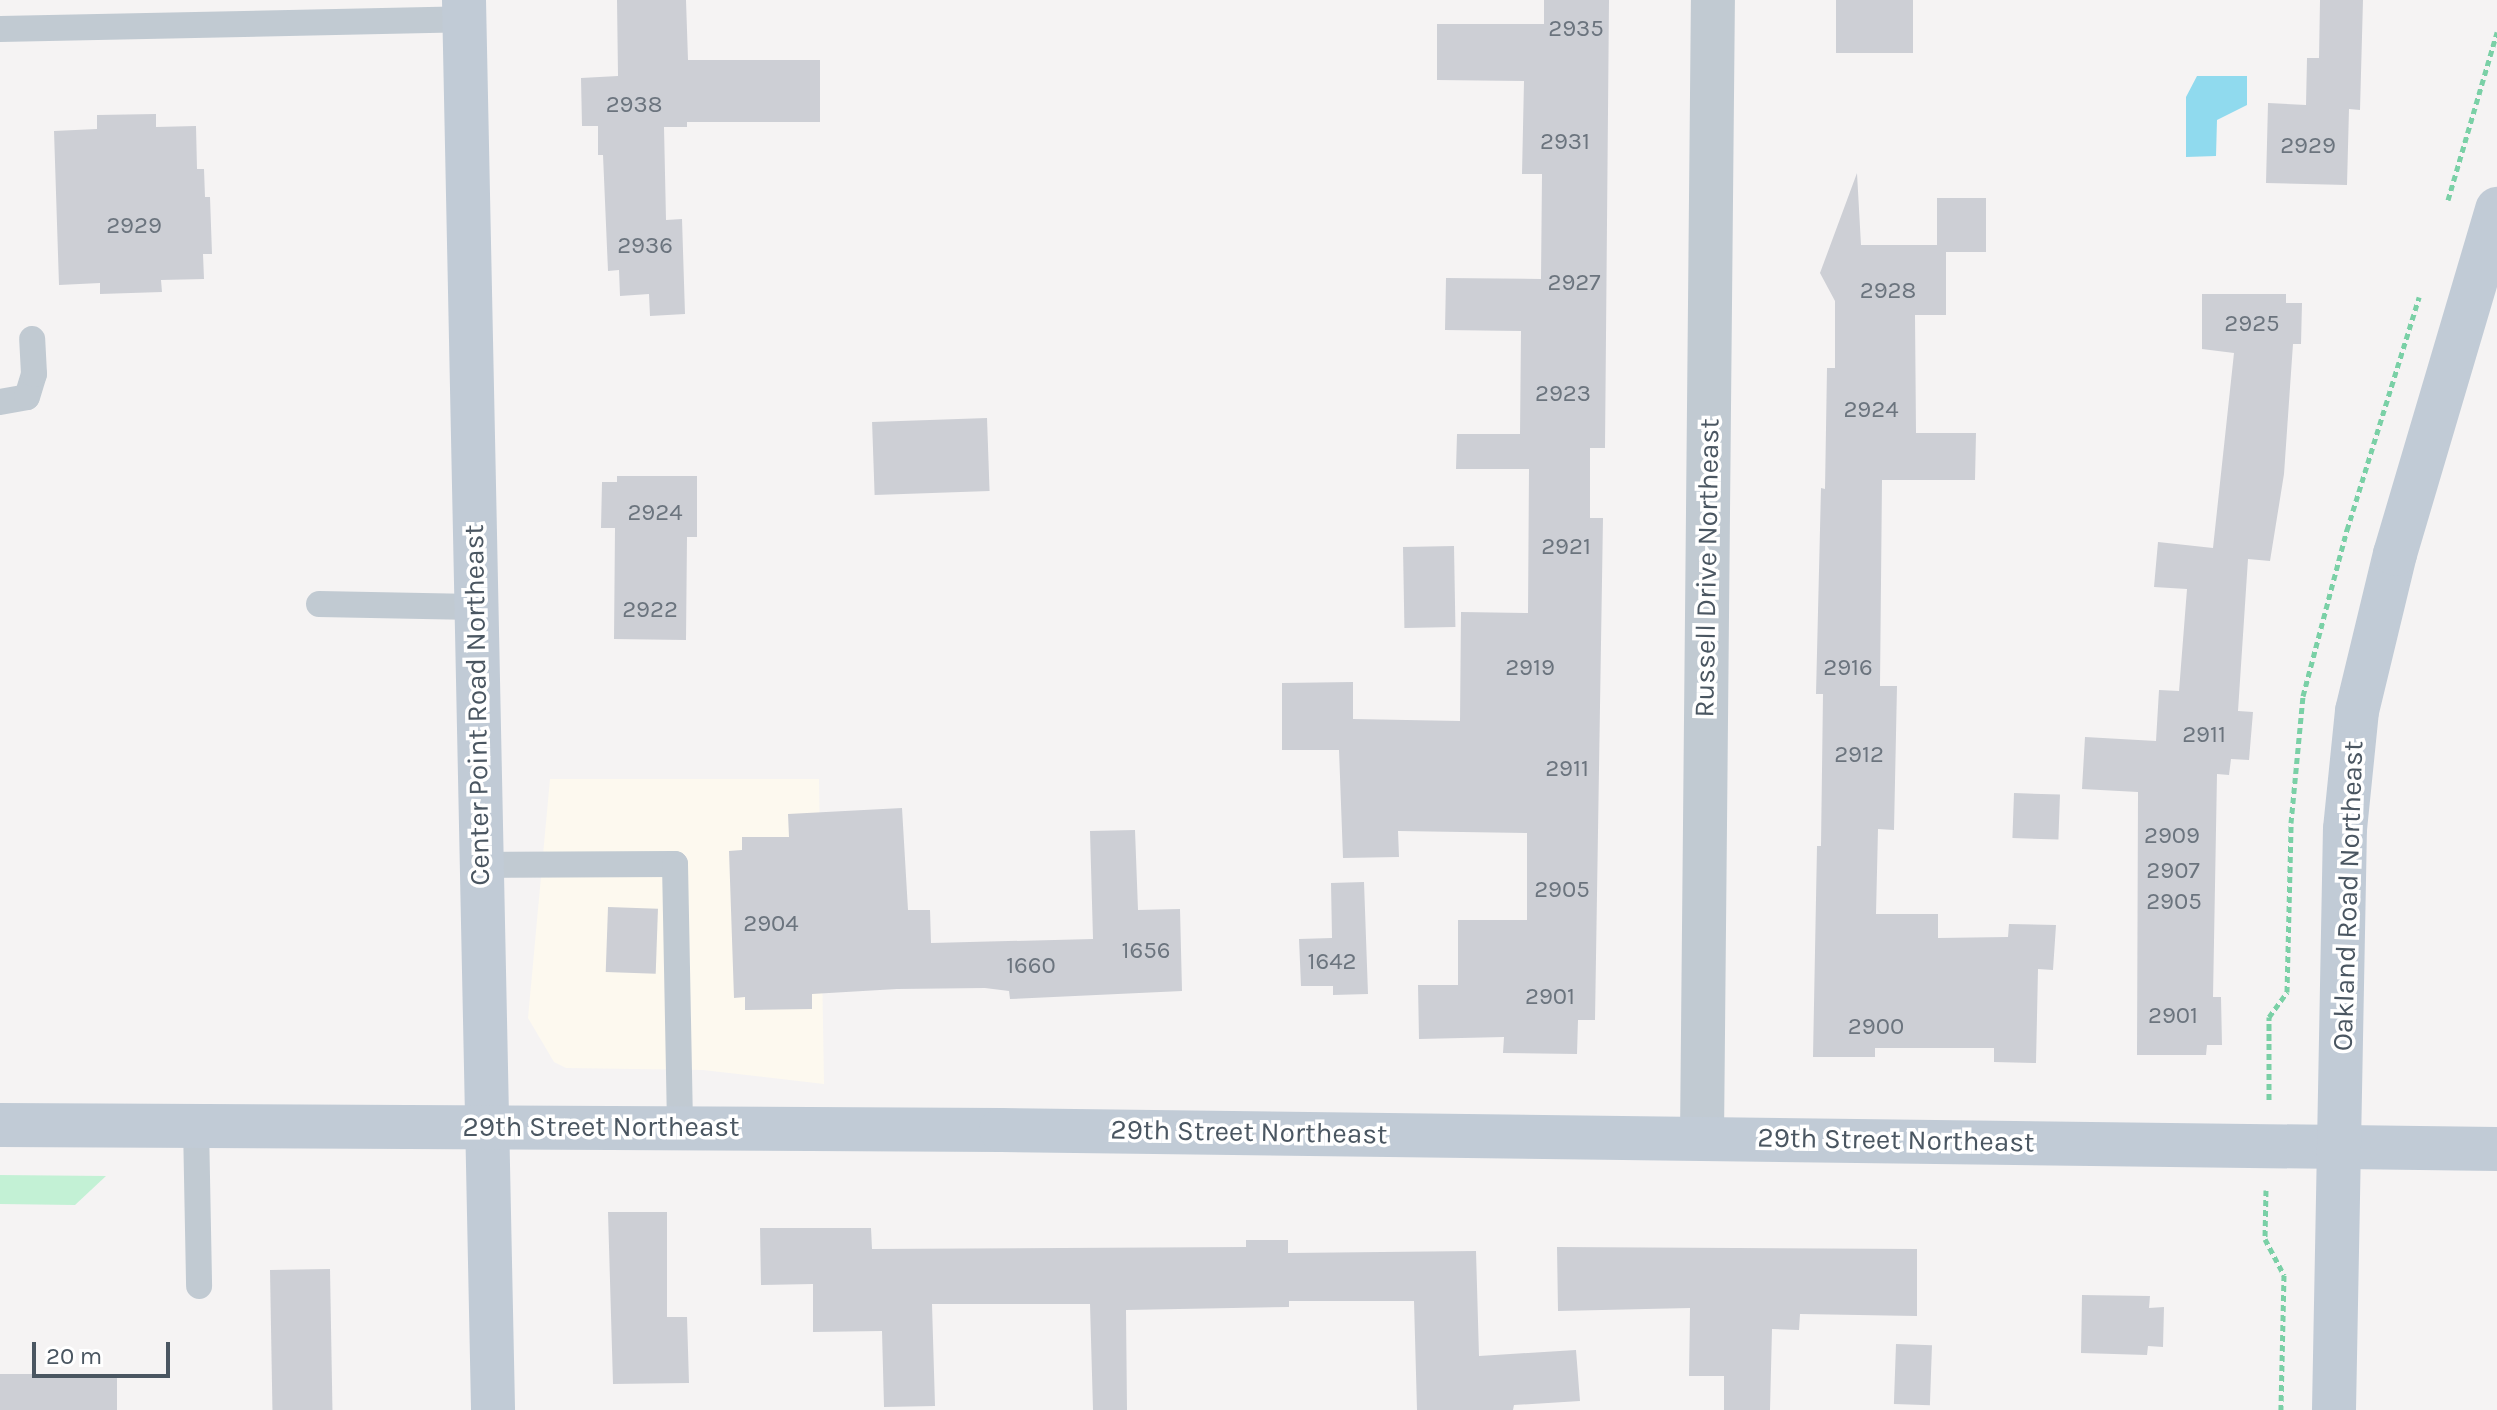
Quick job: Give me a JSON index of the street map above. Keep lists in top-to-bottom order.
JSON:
{
  "streets": {
    "main road": ["Center Point Road Northeast", "Oakland Road Northeast", "29th Street Northeast"],
    "street": ["Russell Drive Northeast"]
  },
  "crossings": [
    ["Russell Drive Northeast", "29th Street Northeast"],
    ["Center Point Road Northeast", "29th Street Northeast"],
    ["Oakland Road Northeast", "29th Street Northeast"]
  ],
  "house_numbers": [
    "2935",
    "2938",
    "2931",
    "2929",
    "2929",
    "2936",
    "2927",
    "2928",
    "2925",
    "2923",
    "2924",
    "2924",
    "2921",
    "2922",
    "2919",
    "2916",
    "2911",
    "2912",
    "2911",
    "2909",
    "2907",
    "2905",
    "2905",
    "2904",
    "1656",
    "1642",
    "1660",
    "2901",
    "2901",
    "2900"
  ],
  "scale_bar": "20 m"
}
